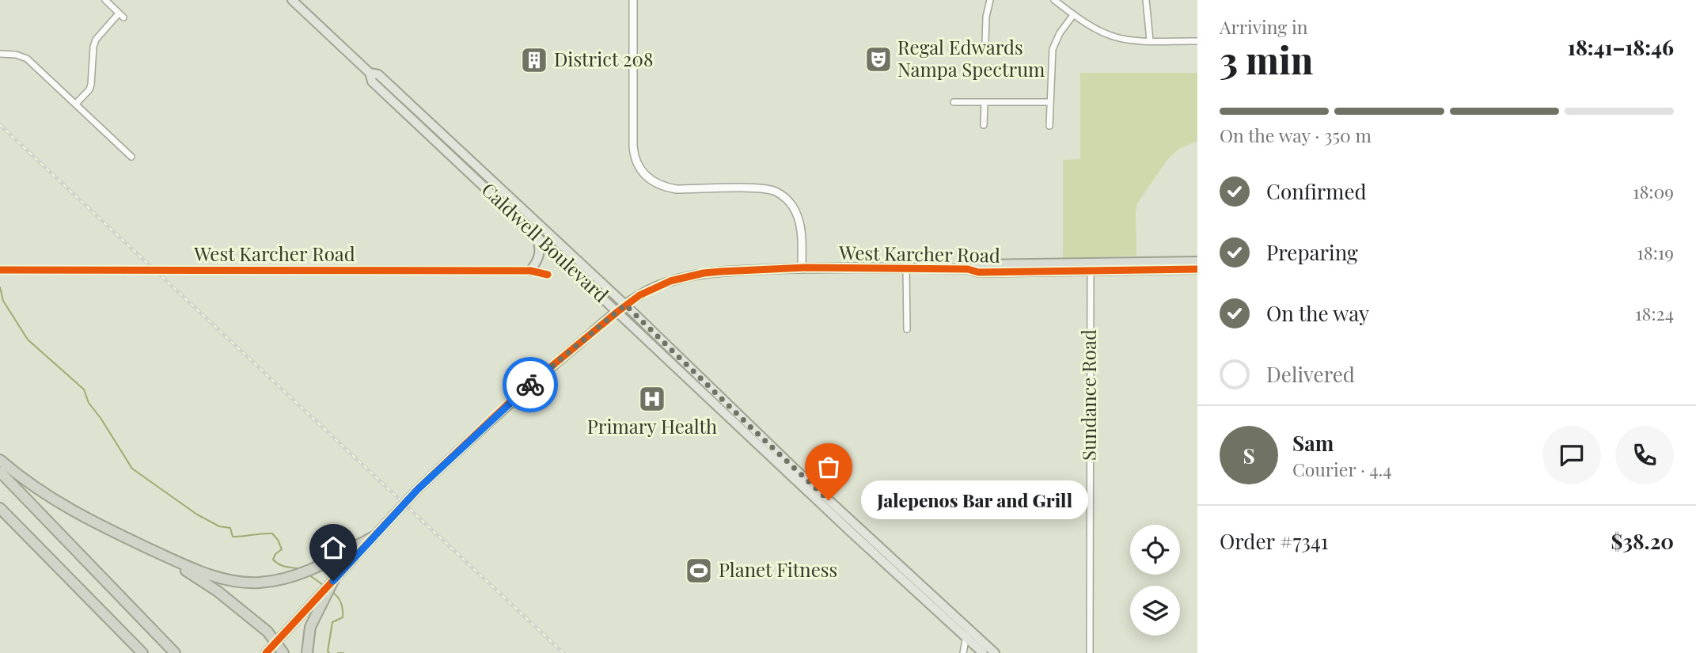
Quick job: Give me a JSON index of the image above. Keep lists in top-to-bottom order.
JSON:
{
  "streets": {
    "highway": ["West Karcher Road"],
    "main road": ["Caldwell Boulevard"],
    "street": ["Sundance Road"]
  },
  "crossings": [
    ["Caldwell Boulevard", "West Karcher Road"],
    ["West Karcher Road", "Sundance Road"]
  ],
  "places": {
    "theatre": ["Regal Edwards Nampa Spectrum"],
    "building": ["District 208"],
    "hospital": ["Primary Health"],
    "other": ["Jalepenos Bar and Grill"],
    "sports": ["Planet Fitness"]
  },
  "page": {
    "heading": ["3 min", "Arriving in", "18:41–18:46"],
    "panel": [
      "Sam",
      "Courier · 4.4",
      "Order #7341",
      "$38.20"
    ],
    "bar": "On the way · 350 m",
    "list": [
      ["Confirmed", "18:09"],
      ["Preparing", "18:19"],
      ["On the way", "18:24"],
      "Delivered"
    ],
    "round": "S",
    "bubble": "Jalepenos Bar and Grill"
  }
}
